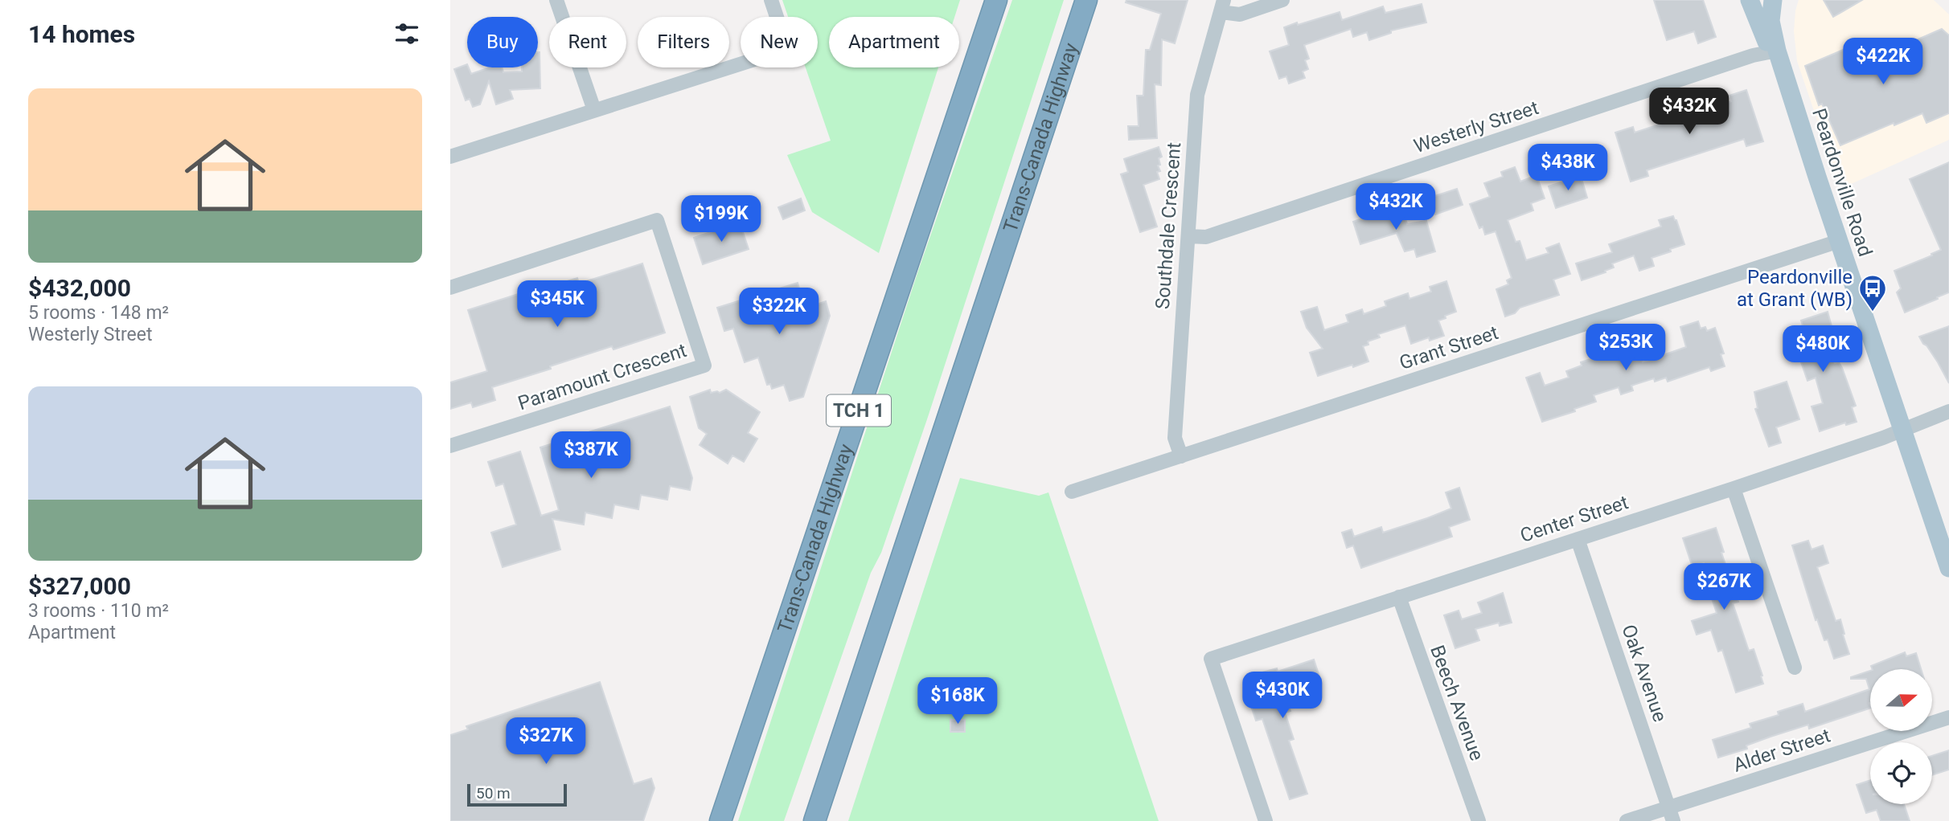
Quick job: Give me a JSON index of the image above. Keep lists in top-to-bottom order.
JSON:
{
  "streets": {
    "highway": ["Trans-Canada Highway", "TCH 1"],
    "main road": ["Peardonville Road"],
    "street": [
      "Westerly Street",
      "Southdale Crescent",
      "Grant Street",
      "Paramount Crescent",
      "Center Street",
      "Oak Avenue",
      "Beech Avenue",
      "Alder Street"
    ]
  },
  "crossings": [
    ["Westerly Street", "Peardonville Road"],
    ["Westerly Street", "Southdale Crescent"],
    ["Peardonville Road", "Grant Street"],
    ["Peardonville Road", "Center Street"],
    ["Southdale Crescent", "Grant Street"],
    ["Center Street", "Oak Avenue"],
    ["Center Street", "Beech Avenue"],
    ["Oak Avenue", "Alder Street"]
  ],
  "places": {
    "bus stop": ["Peardonville at Grant (WB)"]
  },
  "scale_bar": "50 m",
  "north": "right",
  "page": {
    "heading": "14 homes",
    "chip": [
      "Buy",
      "Rent",
      "Filters",
      "New",
      "Apartment"
    ],
    "price": [
      "$422K",
      "$432K",
      "$438K",
      "$432K",
      "$199K",
      "$345K",
      "$322K",
      "$253K",
      "$480K",
      "$387K",
      "$267K",
      "$430K",
      "$168K",
      "$327K"
    ],
    "list": [
      {
        "name": "$432,000",
        "note": "5 rooms · 148 m² · Westerly Street"
      },
      {
        "name": "$327,000",
        "note": "3 rooms · 110 m² · Apartment"
      }
    ],
    "scale": "50 m"
  }
}
